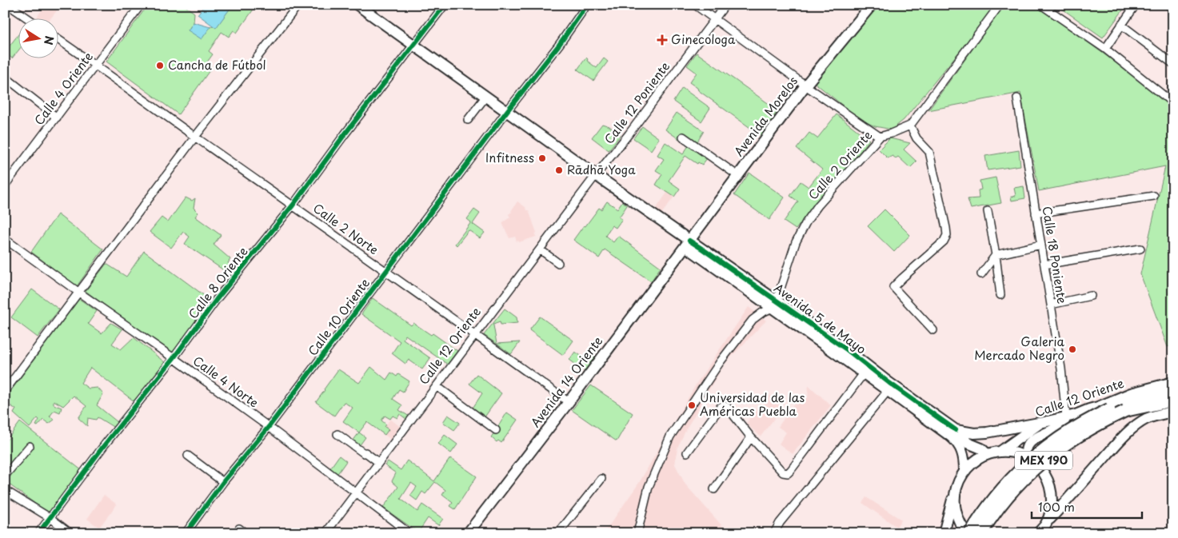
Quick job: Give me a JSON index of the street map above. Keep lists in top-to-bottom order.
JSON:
{
  "streets": {
    "main road": [
      "Avenida Morelos",
      "Avenida 5 de Mayo",
      "Calle 12 Oriente",
      "Avenida 14 Oriente",
      "MEX 190"
    ],
    "street": [
      "Calle 4 Oriente",
      "Calle 12 Poniente",
      "Calle 2 Oriente",
      "Calle 2 Norte",
      "Calle 18 Poniente",
      "Calle 8 Oriente",
      "Calle 10 Oriente",
      "Calle 4 Norte"
    ]
  },
  "crossings": [
    ["Calle 4 Oriente", "Calle 2 Norte"],
    ["Calle 12 Poniente", "Avenida 5 de Mayo"],
    ["Calle 12 Poniente", "Calle 12 Oriente"],
    ["Avenida Morelos", "Avenida 5 de Mayo"],
    ["Avenida Morelos", "Avenida 14 Oriente"],
    ["Calle 2 Oriente", "Avenida 5 de Mayo"],
    ["Calle 2 Norte", "Calle 8 Oriente"],
    ["Calle 2 Norte", "Calle 10 Oriente"],
    ["Calle 2 Norte", "Calle 12 Oriente"],
    ["Calle 2 Norte", "Avenida 14 Oriente"],
    ["Calle 18 Poniente", "Calle 12 Oriente"],
    ["Calle 8 Oriente", "Avenida 5 de Mayo"],
    ["Calle 8 Oriente", "Calle 4 Norte"],
    ["Calle 10 Oriente", "Avenida 5 de Mayo"],
    ["Calle 10 Oriente", "Calle 4 Norte"],
    ["Avenida 5 de Mayo", "Calle 12 Oriente"],
    ["Avenida 5 de Mayo", "Avenida 14 Oriente"],
    ["Calle 12 Oriente", "Calle 4 Norte"]
  ],
  "places": {
    "health": ["Ginecologa"],
    "other": [
      "Cancha de Fútbol",
      "Infitness",
      "Rādhā Yoga",
      "Galeria Mercado Negro",
      "Universidad de las Américas Puebla"
    ]
  },
  "scale_bar": "100 m",
  "north": "right"
}
